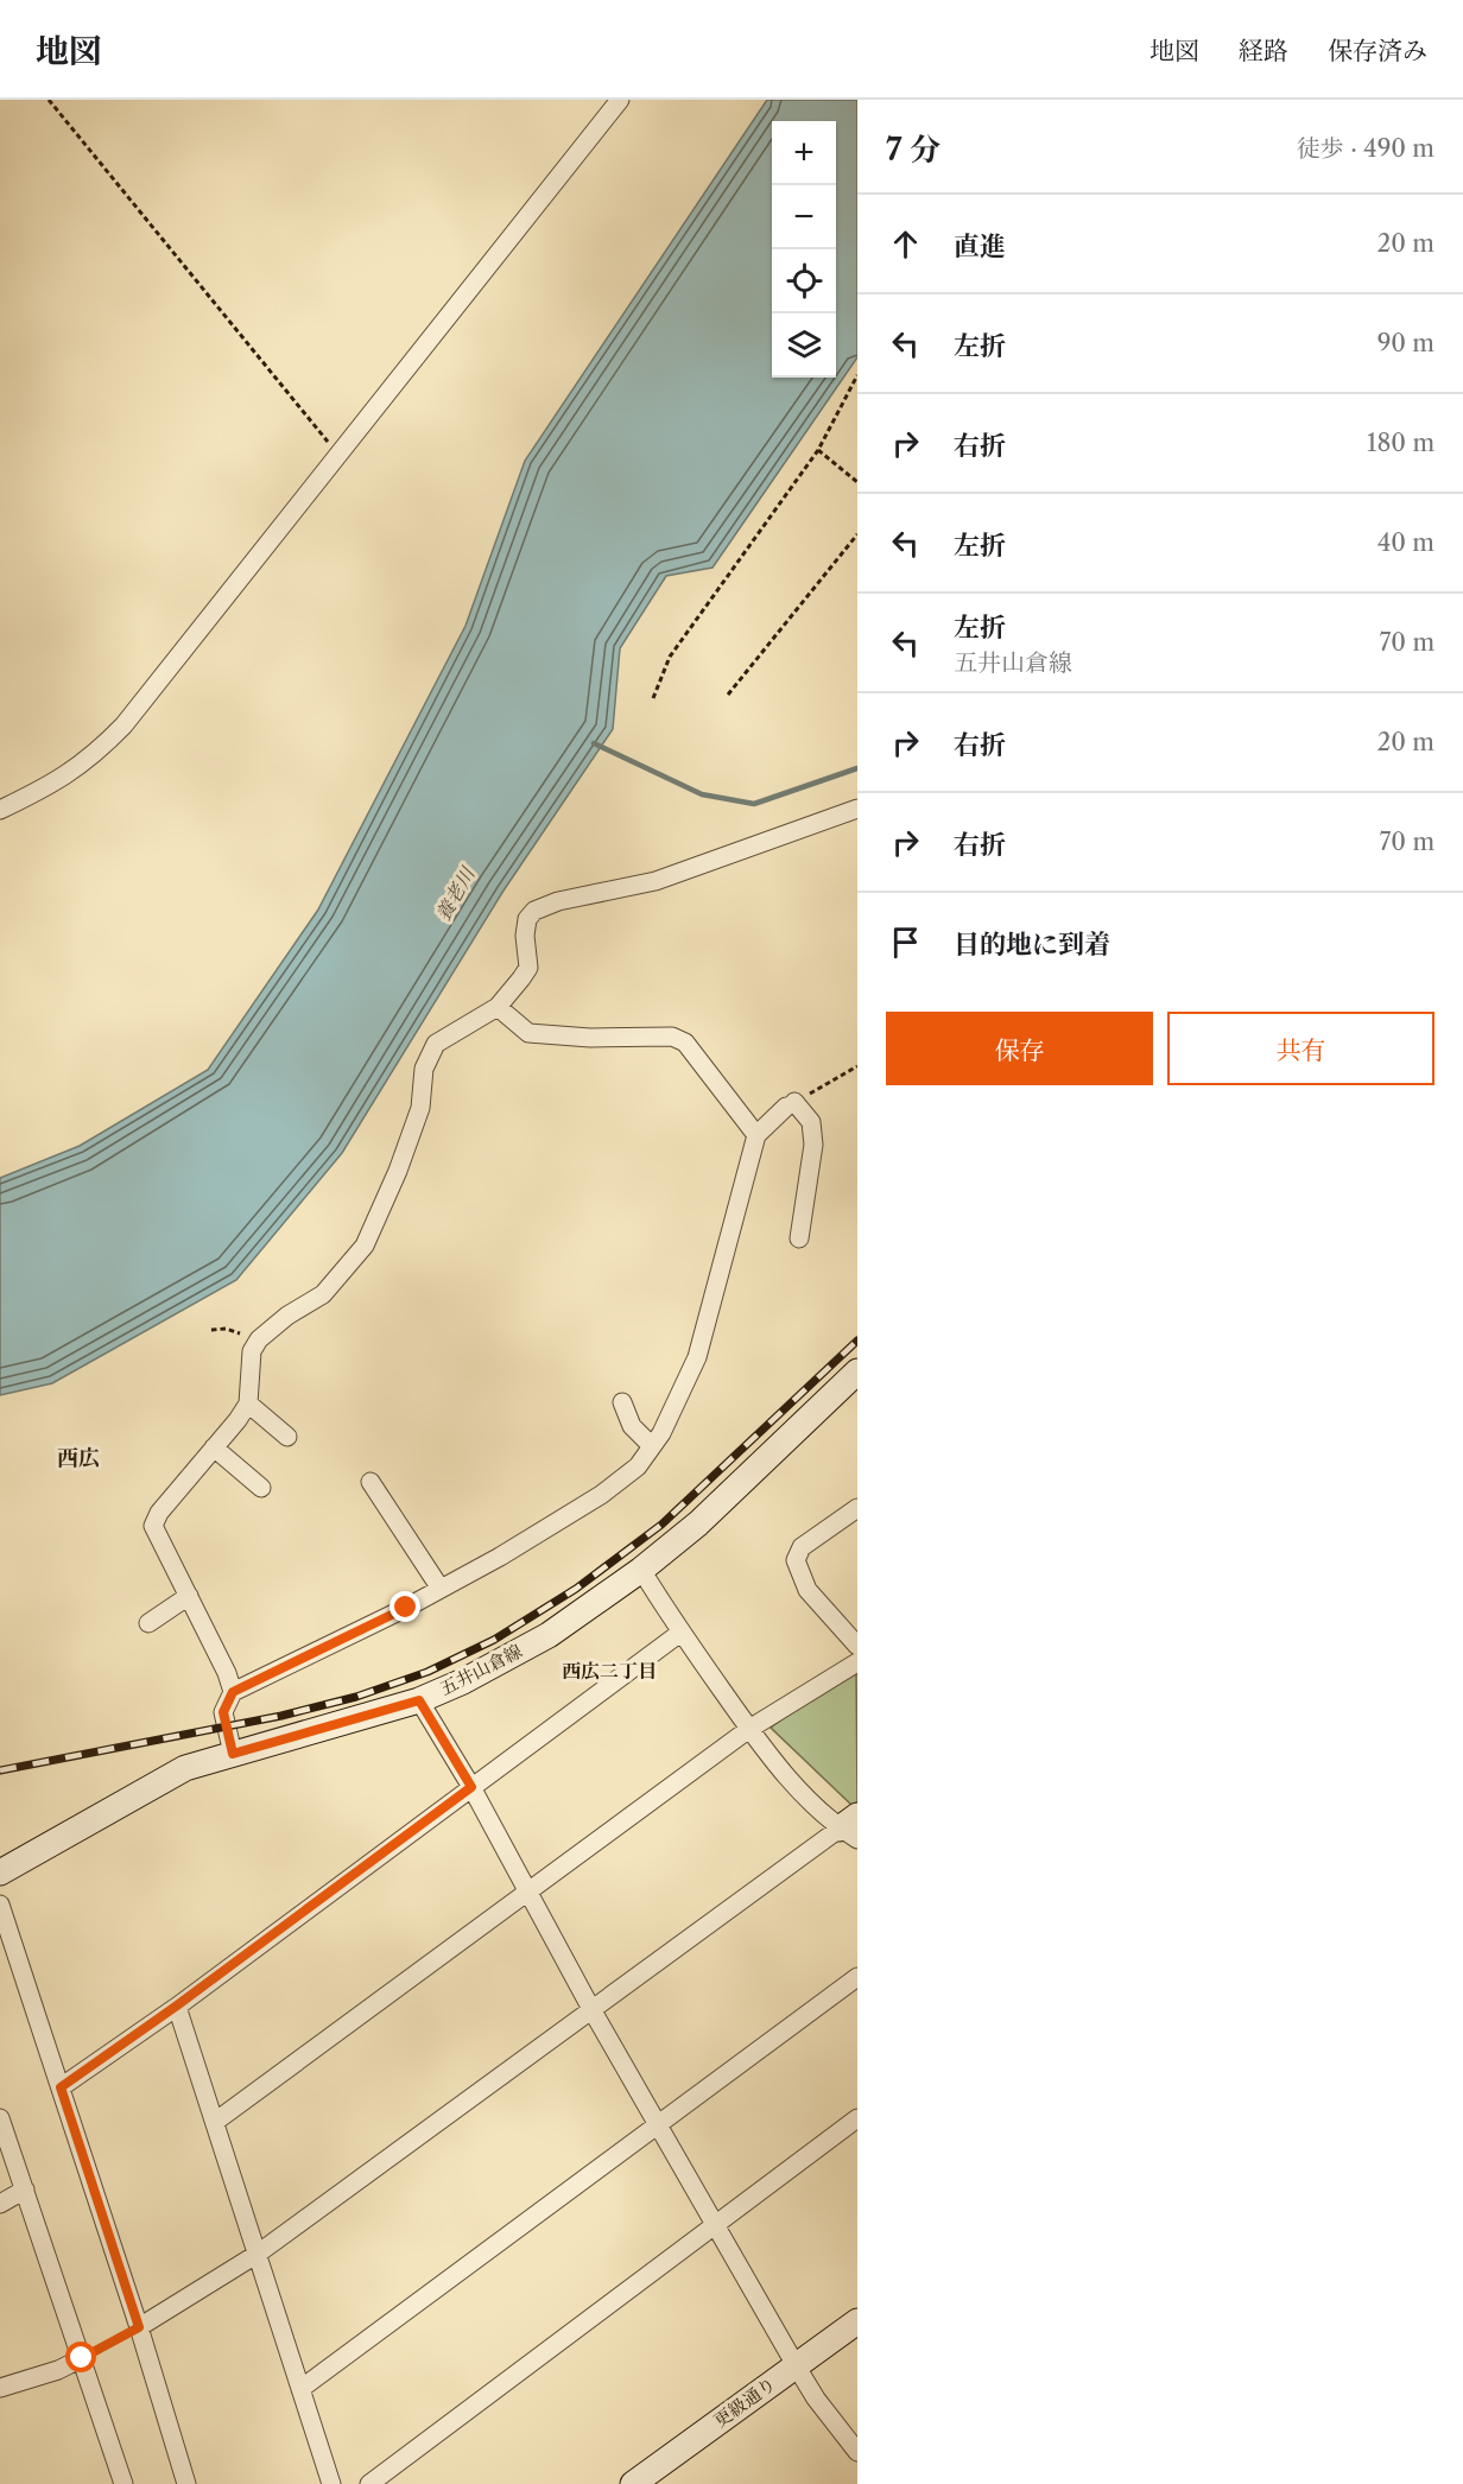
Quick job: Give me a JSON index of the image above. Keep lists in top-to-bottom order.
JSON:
{
  "streets": {
    "main road": ["五井山倉線", "更級通り"]
  },
  "districts": ["西広", "西広二丁目"],
  "water": ["養老川"],
  "page": {
    "header": "地図",
    "nav": ["地図", "経路", "保存済み"],
    "heading": ["7 分", "徒歩 · 490 m"],
    "map_buttons": ["+", "−"],
    "list": [
      ["直進", "20 m"],
      ["左折", "90 m"],
      ["右折", "180 m"],
      ["左折", "40 m"],
      ["左折", "五井山倉線", "70 m"],
      ["右折", "20 m"],
      ["右折", "70 m"],
      "目的地に到着"
    ],
    "buttons": ["保存", "共有"]
  }
}
